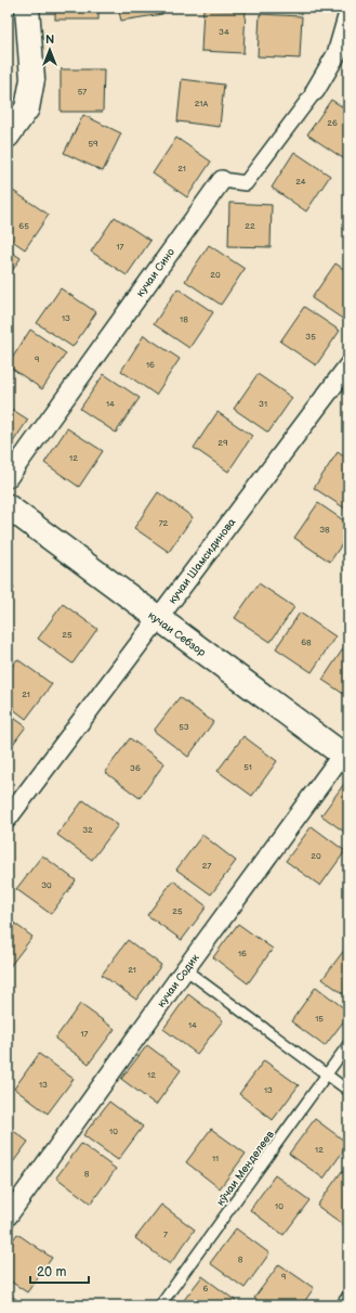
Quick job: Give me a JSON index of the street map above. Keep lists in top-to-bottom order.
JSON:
{
  "streets": {
    "main road": ["кучаи Себзор"],
    "street": ["кучаи Сино", "кучаи Шамсидинова", "кучаи Содик"],
    "lane": ["кӯчаи Менделеев"]
  },
  "crossings": [
    ["кучаи Шамсидинова", "кучаи Себзор"],
    ["кучаи Себзор", "кучаи Содик"]
  ],
  "house_numbers": [
    "34",
    "57",
    "21А",
    "26",
    "59",
    "21",
    "24",
    "65",
    "22",
    "17",
    "20",
    "13",
    "18",
    "35",
    "9",
    "16",
    "14",
    "31",
    "29",
    "12",
    "72",
    "38",
    "25",
    "68",
    "21",
    "53",
    "51",
    "36",
    "32",
    "20",
    "27",
    "30",
    "25",
    "16",
    "21",
    "15",
    "14",
    "17",
    "12",
    "13",
    "13",
    "10",
    "12",
    "11",
    "8",
    "10",
    "7",
    "8",
    "9",
    "6"
  ],
  "scale_bar": "20 m",
  "north": "top"
}
